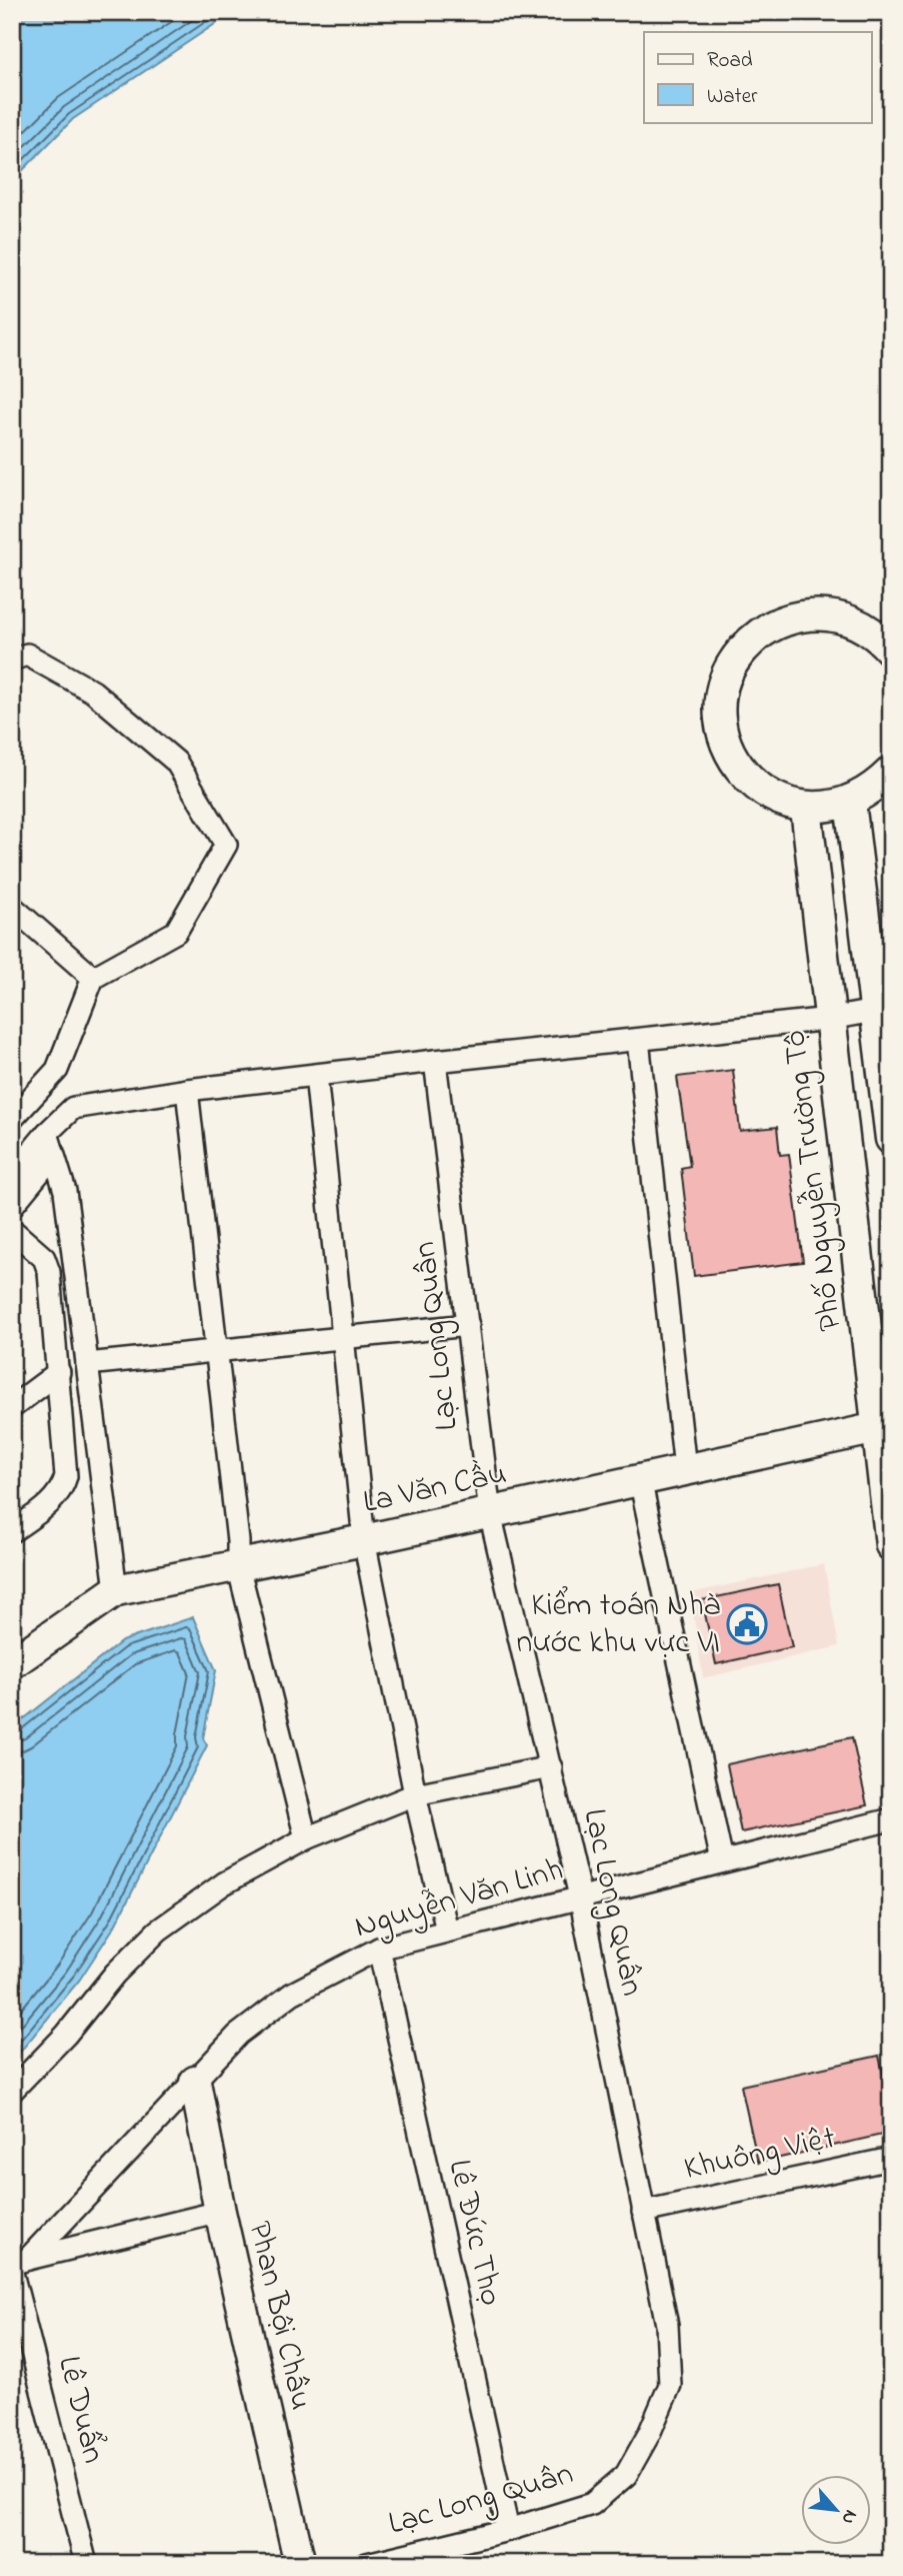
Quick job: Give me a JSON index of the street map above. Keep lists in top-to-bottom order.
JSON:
{
  "streets": {
    "street": [
      "Phố Nguyễn Trường Tộ",
      "Lạc Long Quân",
      "La Văn Cầu",
      "Nguyễn Văn Linh",
      "Khuông Việt",
      "Lê Đức Thọ",
      "Phan Bội Châu",
      "Lê Duẩn"
    ]
  },
  "crossings": [
    ["Phố Nguyễn Trường Tộ", "La Văn Cầu"],
    ["Lạc Long Quân", "La Văn Cầu"],
    ["Lạc Long Quân", "Nguyễn Văn Linh"],
    ["Lạc Long Quân", "Khuông Việt"],
    ["Lạc Long Quân", "Lê Đức Thọ"],
    ["Nguyễn Văn Linh", "Lê Đức Thọ"],
    ["Nguyễn Văn Linh", "Phan Bội Châu"],
    ["Nguyễn Văn Linh", "Lê Duẩn"]
  ],
  "places": {
    "public building": ["Kiểm toán Nhà nước khu vực VI"]
  },
  "legend": ["Road", "Water"],
  "north": "bottom right"
}
